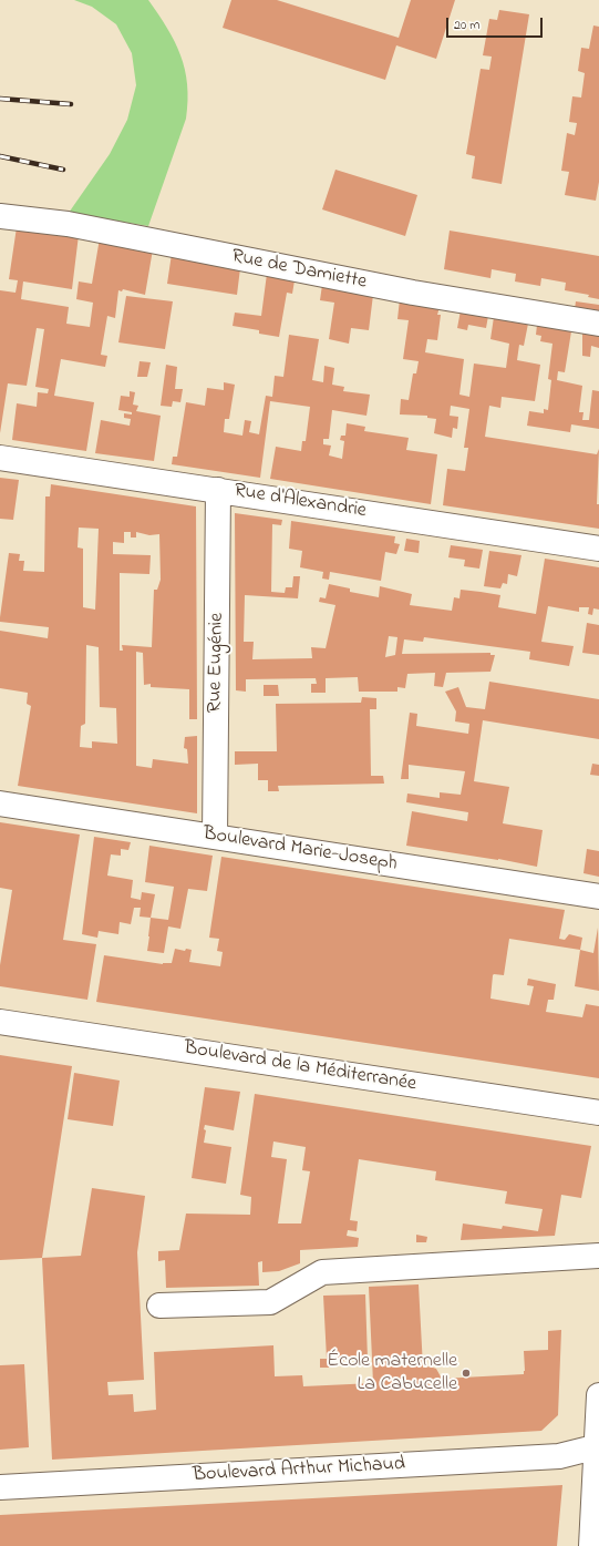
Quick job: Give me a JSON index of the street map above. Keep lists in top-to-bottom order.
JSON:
{
  "streets": {
    "street": [
      "Rue de Damiette",
      "Rue d'Alexandrie",
      "Rue Eugénie",
      "Boulevard Marie-Joseph",
      "Boulevard de la Méditerranée",
      "Boulevard Arthur Michaud"
    ]
  },
  "crossings": [
    ["Rue d'Alexandrie", "Rue Eugénie"],
    ["Rue Eugénie", "Boulevard Marie-Joseph"]
  ],
  "places": ["École maternelle La Cabucelle"],
  "scale_bar": "20 m"
}
